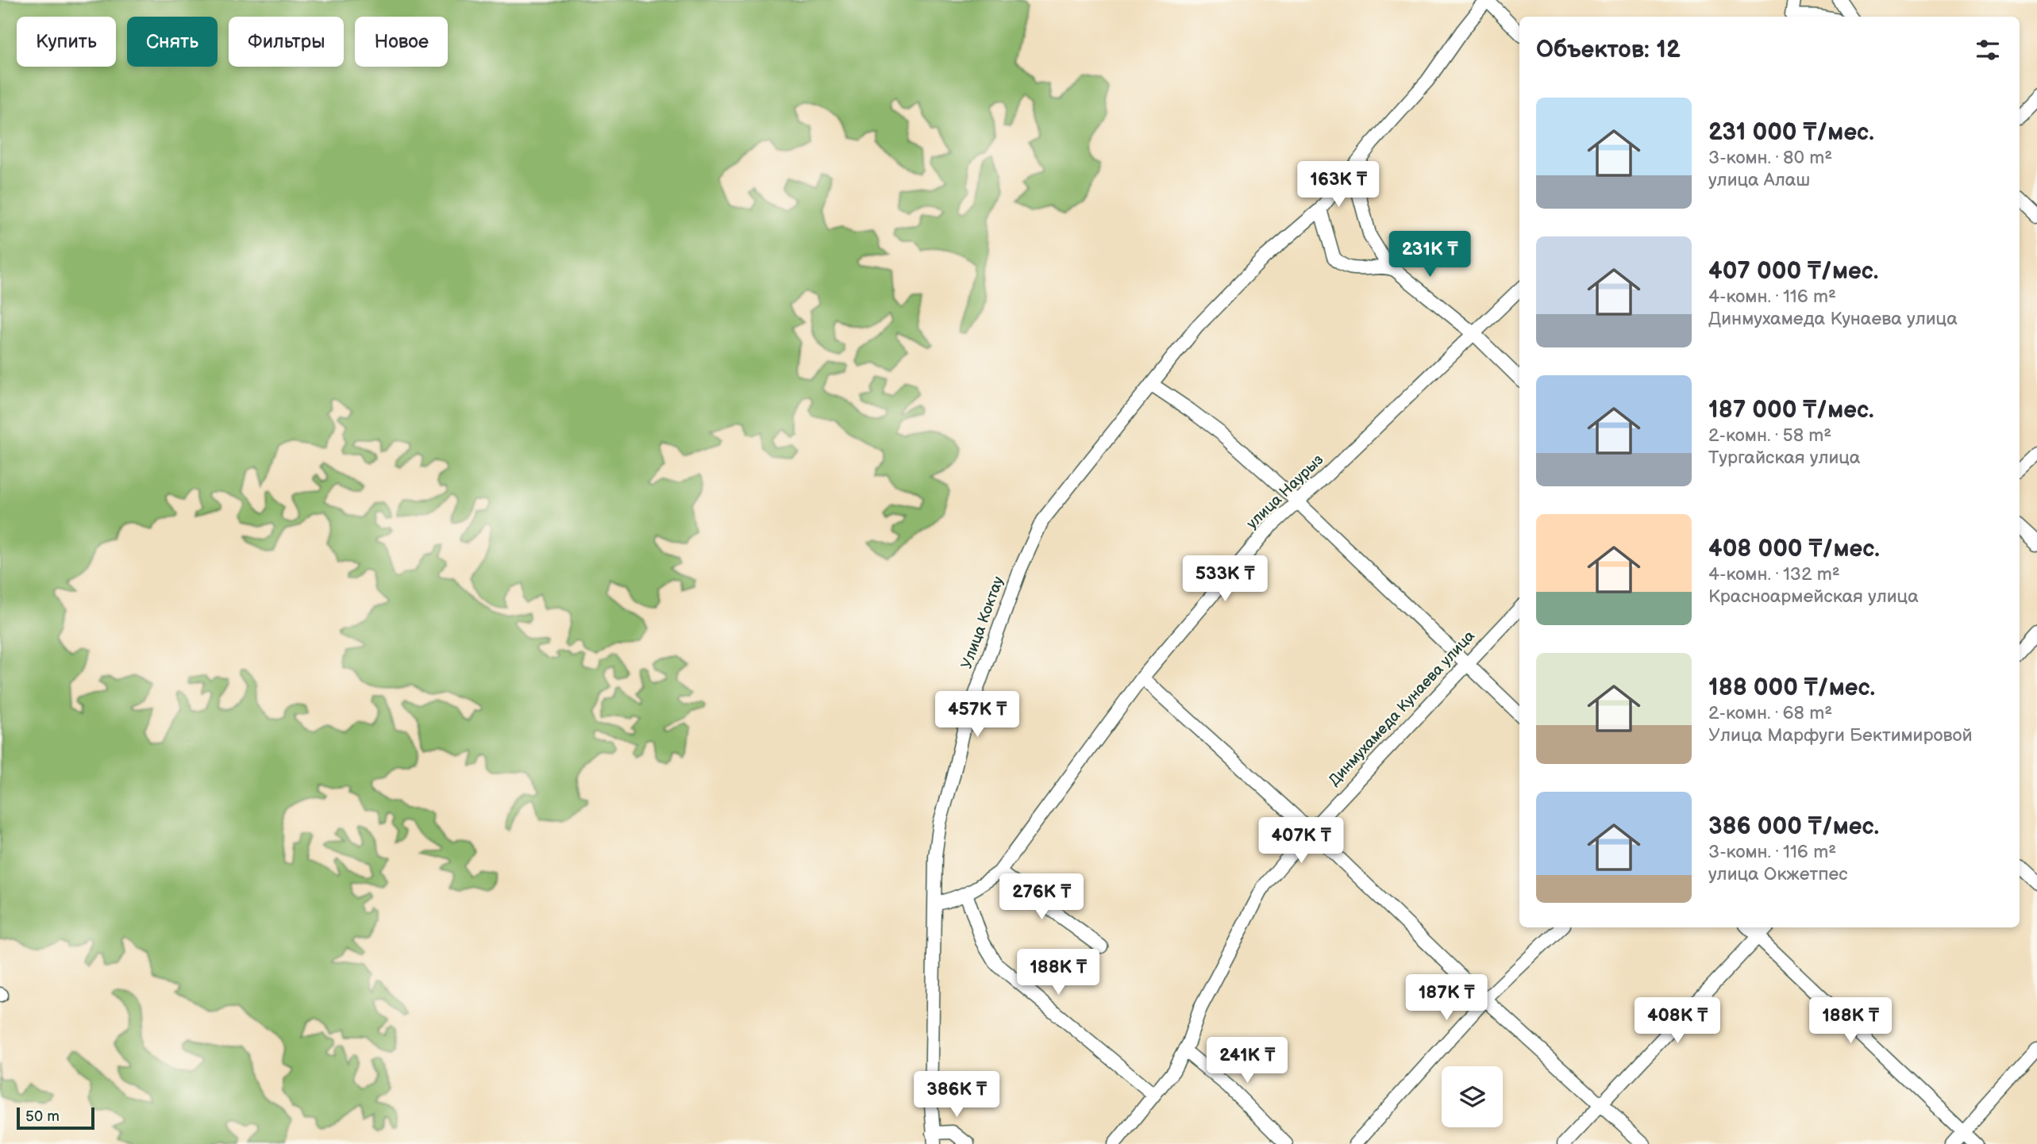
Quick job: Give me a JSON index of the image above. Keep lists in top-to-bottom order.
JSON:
{
  "streets": {
    "street": ["улица Наурыз", "Улица Коктау", "Динмухамеда Кунаева улица"]
  },
  "crossings": [
    ["улица Наурыз", "Улица Коктау"]
  ],
  "scale_bar": "50 m",
  "page": {
    "chip": [
      "Купить",
      "Снять",
      "Фильтры",
      "Новое"
    ],
    "heading": "Объектов: 12",
    "list": [
      {
        "name": "231 000 ₸/мес.",
        "note": "3-комн. · 80 m² · улица Алаш"
      },
      {
        "name": "407 000 ₸/мес.",
        "note": "4-комн. · 116 m² · Динмухамеда Кунаева улица"
      },
      {
        "name": "187 000 ₸/мес.",
        "note": "2-комн. · 58 m² · Тургайская улица"
      },
      {
        "name": "408 000 ₸/мес.",
        "note": "4-комн. · 132 m² · Красноармейская улица"
      },
      {
        "name": "188 000 ₸/мес.",
        "note": "2-комн. · 68 m² · Улица Марфуги Бектимировой"
      },
      {
        "name": "386 000 ₸/мес.",
        "note": "3-комн. · 116 m² · улица Окжетпес"
      }
    ],
    "price": [
      "163K ₸",
      "231K ₸",
      "533K ₸",
      "457K ₸",
      "407K ₸",
      "276K ₸",
      "188K ₸",
      "187K ₸",
      "408K ₸",
      "188K ₸",
      "241K ₸",
      "386K ₸"
    ],
    "scale": "50 m"
  }
}
